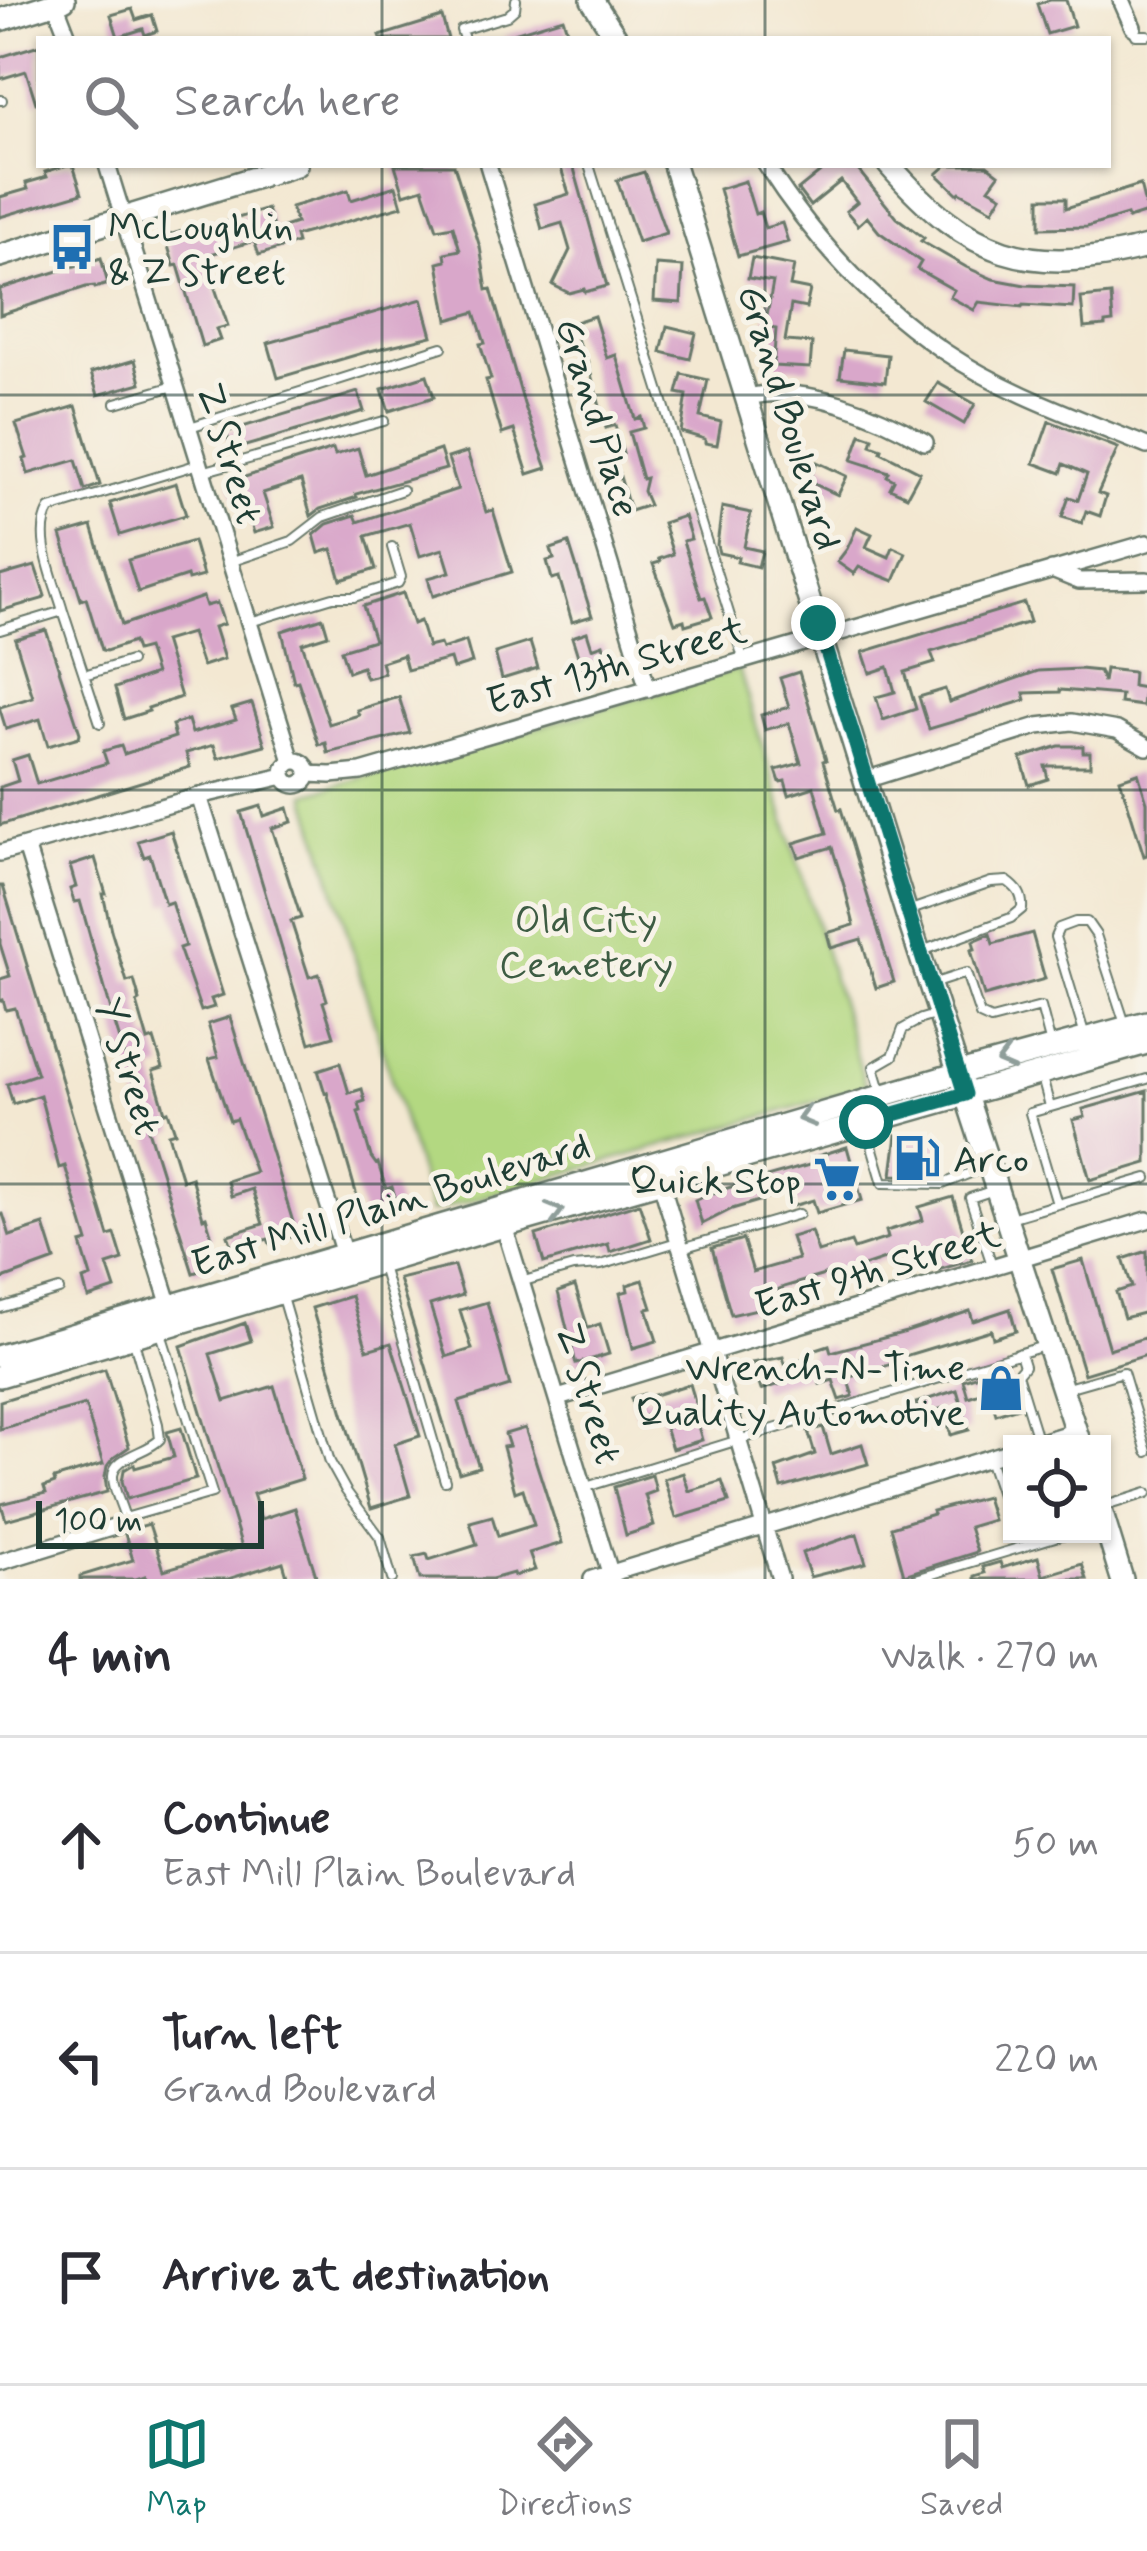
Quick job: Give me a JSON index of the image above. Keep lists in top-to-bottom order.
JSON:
{
  "streets": {
    "main road": ["Grand Boulevard", "East Mill Plain Boulevard"],
    "street": [
      "Grand Place",
      "Z Street",
      "East 13th Street",
      "Y Street",
      "East 9th Street"
    ]
  },
  "crossings": [
    ["Grand Place", "East 13th Street"],
    ["Grand Boulevard", "East 13th Street"],
    ["Grand Boulevard", "East Mill Plain Boulevard"],
    ["Grand Boulevard", "East 9th Street"],
    ["Z Street", "East 13th Street"],
    ["Z Street", "East Mill Plain Boulevard"],
    ["Z Street", "East 9th Street"],
    ["Y Street", "East Mill Plain Boulevard"]
  ],
  "parks": ["Old City Cemetery"],
  "places": {
    "bus stop": ["McLoughlin & Z Street"],
    "fuel station": ["Arco"],
    "supermarket": ["Quick Stop"],
    "shop": ["Wrench-N-Time Quality Automotive"]
  },
  "scale_bar": "100 m",
  "page": {
    "search": "Search here",
    "scale": "100 m",
    "heading": ["4 min", "Walk · 270 m"],
    "list": [
      ["Continue", "East Mill Plain Boulevard", "50 m"],
      ["Turn left", "Grand Boulevard", "220 m"],
      "Arrive at destination"
    ],
    "nav": ["Map", "Directions", "Saved"]
  }
}
